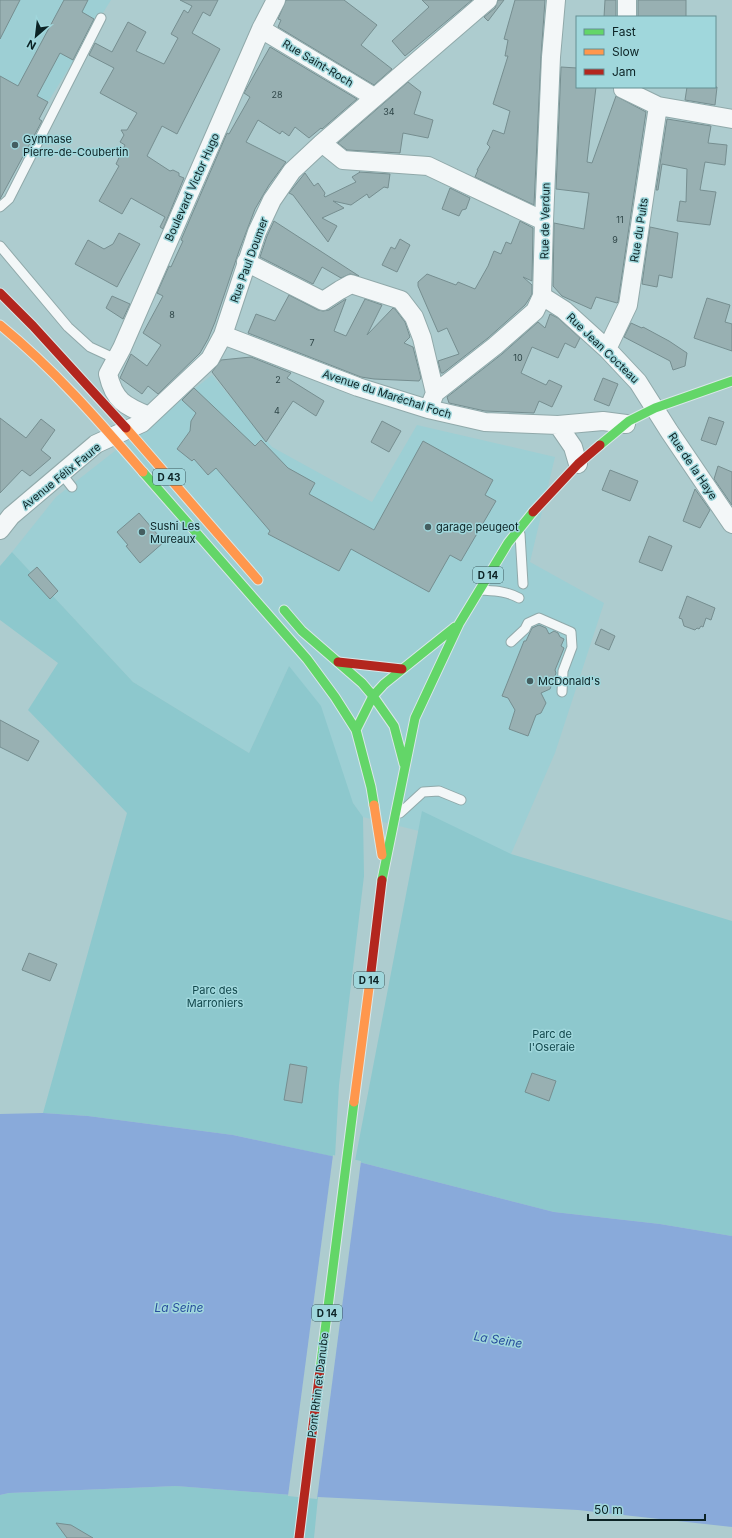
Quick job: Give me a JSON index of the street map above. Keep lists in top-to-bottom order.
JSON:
{
  "streets": {
    "main road": ["D 43", "D 14", "Pont Rhin et Danube"],
    "street": [
      "Rue Saint-Roch",
      "Boulevard Victor Hugo",
      "Rue de Verdun",
      "Rue du Puits",
      "Rue Paul Doumer",
      "Rue Jean Cocteau",
      "Avenue du Maréchal Foch",
      "Rue de la Haye",
      "Avenue Félix Faure"
    ]
  },
  "crossings": [
    ["Rue Saint-Roch", "Boulevard Victor Hugo"],
    ["Rue Saint-Roch", "Rue Paul Doumer"],
    ["Rue de Verdun", "Rue Jean Cocteau"],
    ["Rue du Puits", "Rue Jean Cocteau"],
    ["Rue Paul Doumer", "Avenue du Maréchal Foch"],
    ["Rue Paul Doumer", "Avenue Félix Faure"],
    ["Rue Paul Doumer", "D 43"],
    ["Rue Jean Cocteau", "Rue de la Haye"],
    ["Rue Jean Cocteau", "D 14"],
    ["Avenue du Maréchal Foch", "D 14"],
    ["Rue de la Haye", "D 14"],
    ["Avenue Félix Faure", "D 43"],
    ["D 43", "D 14"],
    ["D 14", "Pont Rhin et Danube"]
  ],
  "water": ["La Seine"],
  "parks": ["Parc des Marroniers", "Parc de l'Oseraie"],
  "places": [
    "Gymnase Pierre-de-Coubertin",
    "garage peugeot",
    "Sushi Les Mureaux",
    "McDonald's"
  ],
  "house_numbers": [
    "28",
    "34",
    "11",
    "9",
    "8",
    "7",
    "10",
    "2",
    "4"
  ],
  "legend": ["Fast", "Slow", "Jam"],
  "scale_bar": "50 m",
  "north": "bottom left"
}
